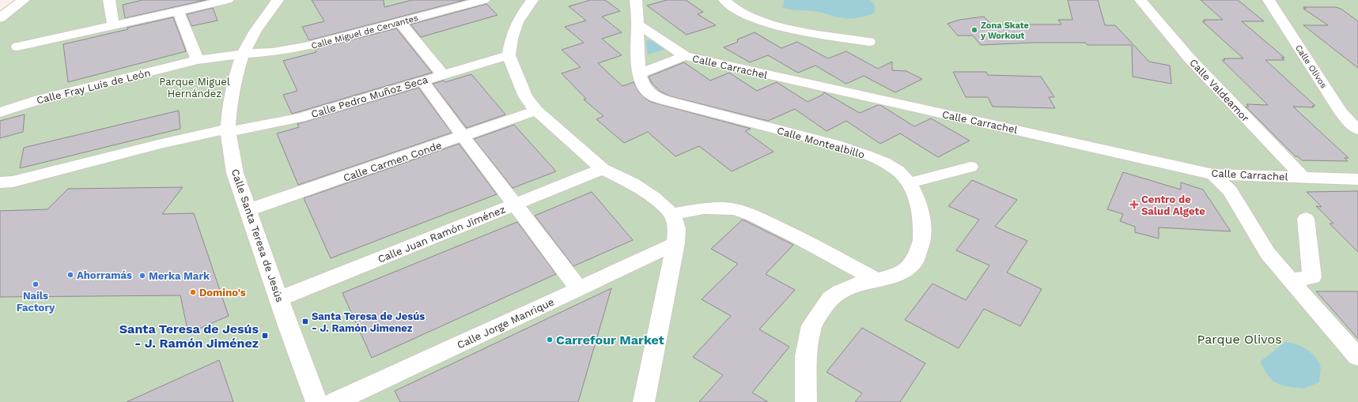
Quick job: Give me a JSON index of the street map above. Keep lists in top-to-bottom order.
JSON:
{
  "streets": {
    "street": [
      "Calle Miguel de Cervantes",
      "Calle Carrachel",
      "Calle Olivos",
      "Calle Fray Luis de León",
      "Calle Valdeamor",
      "Calle Pedro Muñoz Seca",
      "Calle Montealbillo",
      "Calle Carmen Conde",
      "Calle Juan Ramón Jiménez",
      "Calle Santa Teresa de Jesús",
      "Calle Jorge Manrique"
    ]
  },
  "crossings": [
    ["Calle Miguel de Cervantes", "Calle Fray Luis de León"],
    ["Calle Miguel de Cervantes", "Calle Santa Teresa de Jesús"],
    ["Calle Carrachel", "Calle Valdeamor"],
    ["Calle Carrachel", "Calle Montealbillo"],
    ["Calle Fray Luis de León", "Calle Santa Teresa de Jesús"],
    ["Calle Pedro Muñoz Seca", "Calle Santa Teresa de Jesús"],
    ["Calle Carmen Conde", "Calle Santa Teresa de Jesús"],
    ["Calle Juan Ramón Jiménez", "Calle Santa Teresa de Jesús"]
  ],
  "parks": ["Parque Miguel Hernández", "Parque Olivos"],
  "places": {
    "other": [
      "Zona Skate y Workout",
      "Ahorramás",
      "Merka Mark",
      "Nails Factory",
      "Domino's",
      "Carrefour Market"
    ],
    "health": ["Centro de Salud Algete"],
    "transit": ["Santa Teresa de Jesús - J. Ramón Jimenez", "Santa Teresa de Jesús - J. Ramón Jiménez"]
  }
}
